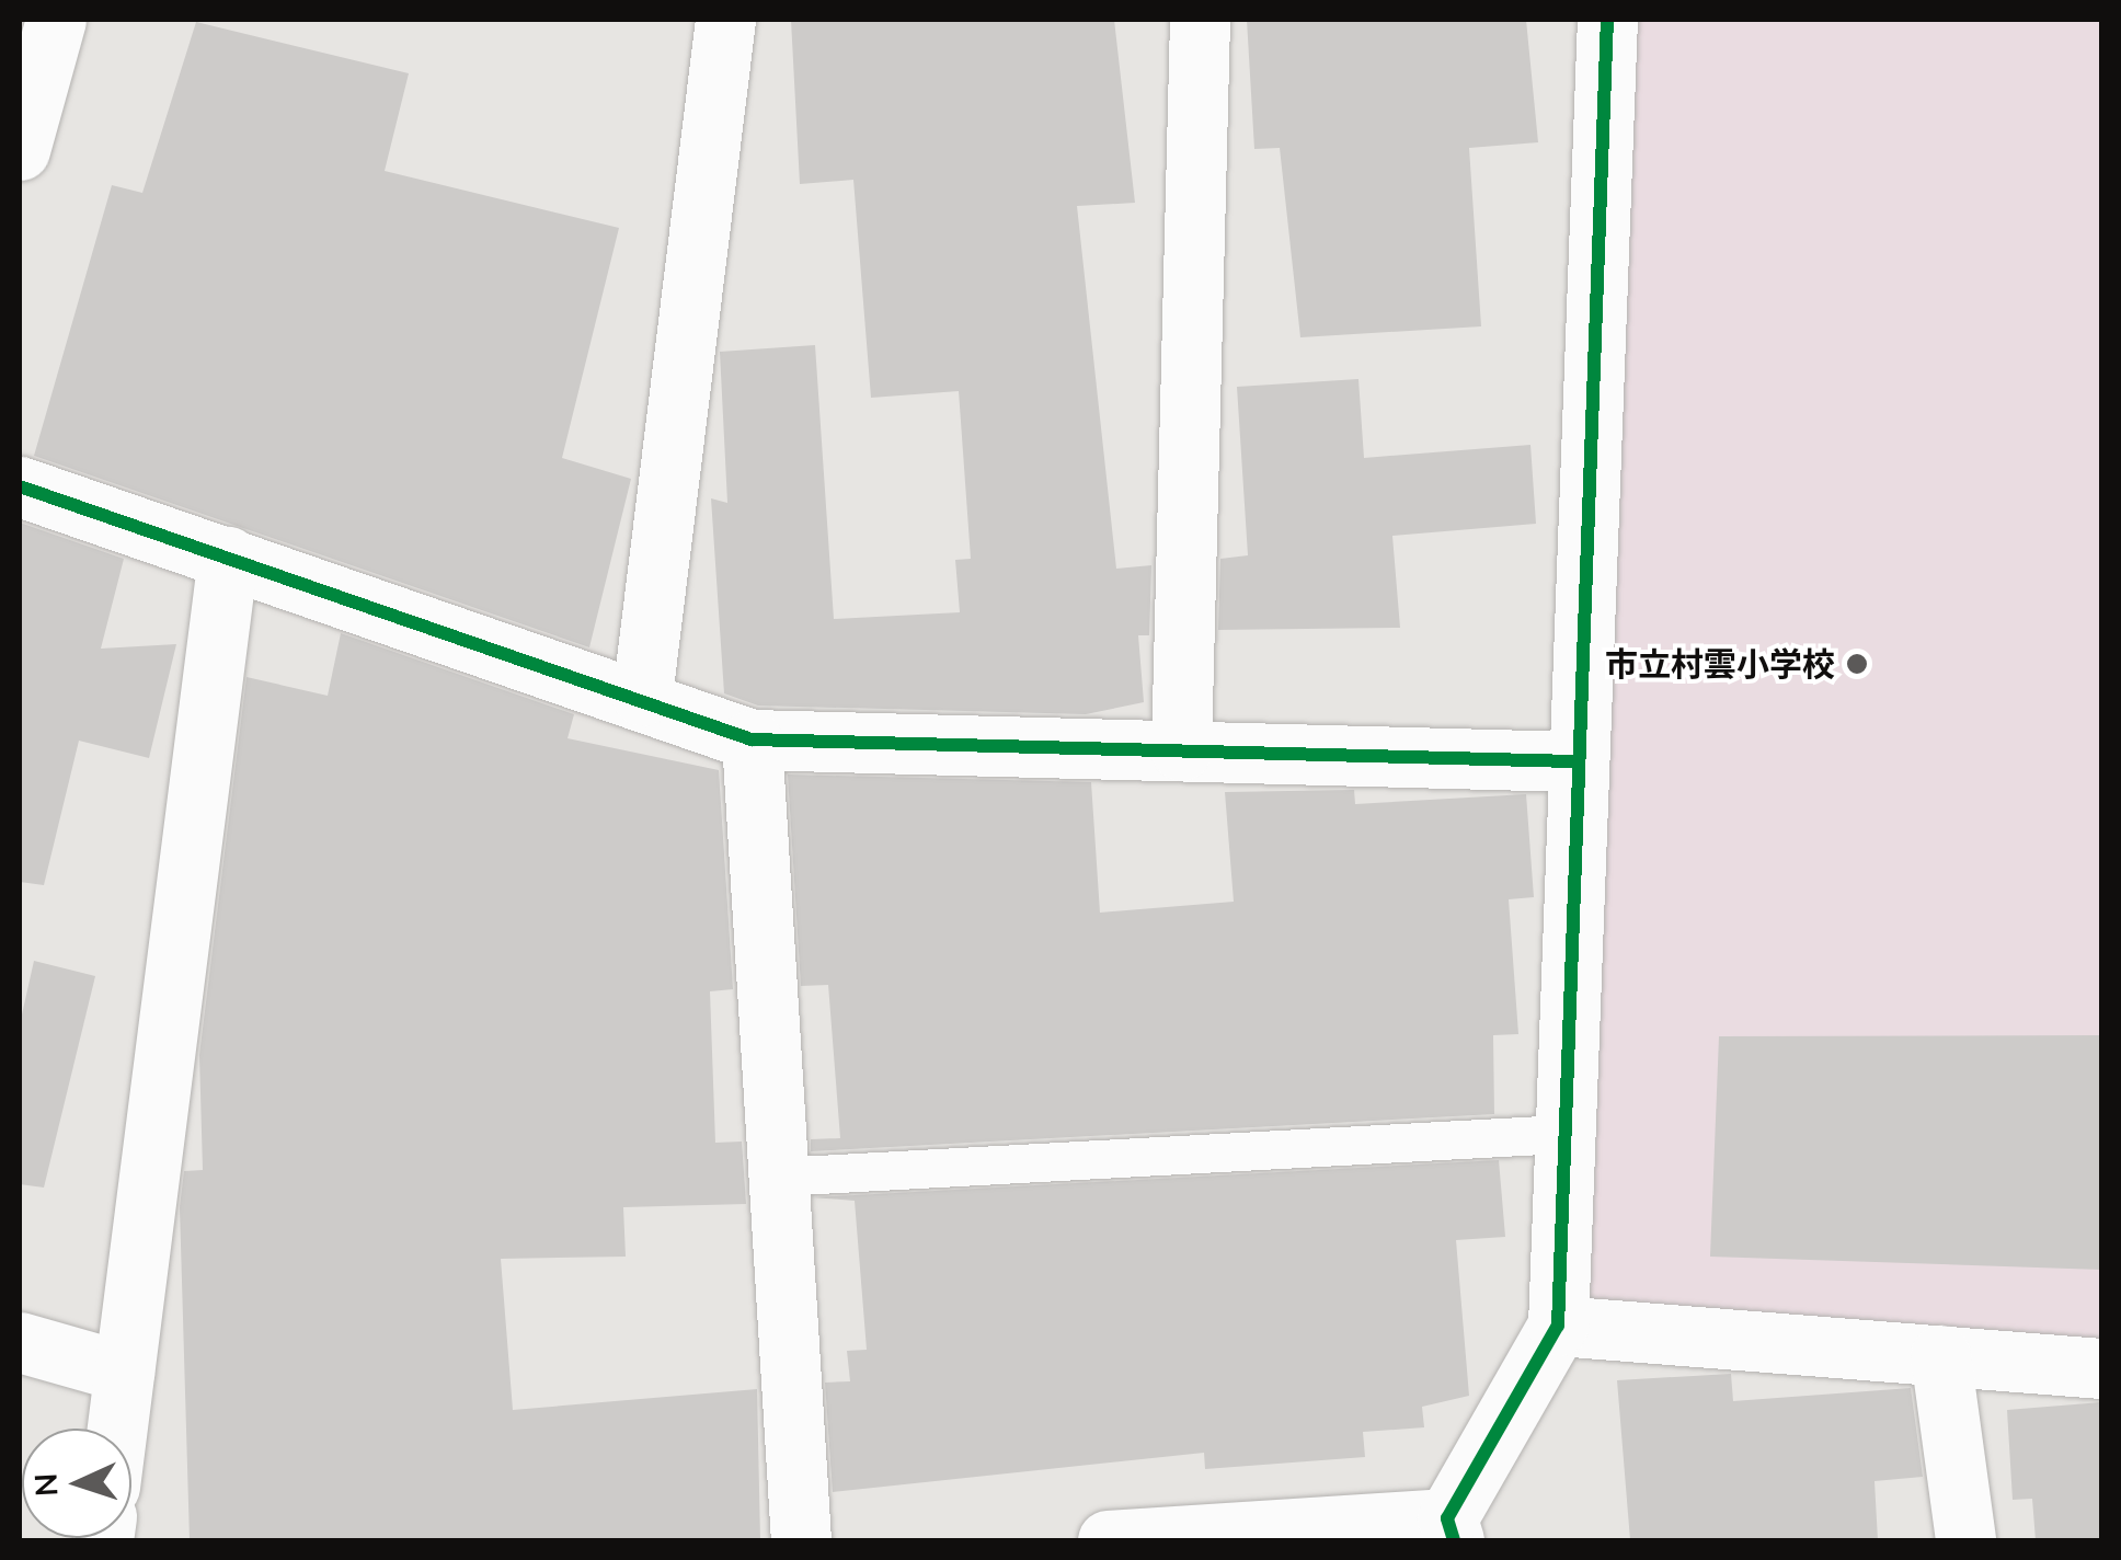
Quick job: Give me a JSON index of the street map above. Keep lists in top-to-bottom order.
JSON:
{
  "places": ["市立村雲小学校"],
  "north": "left"
}
